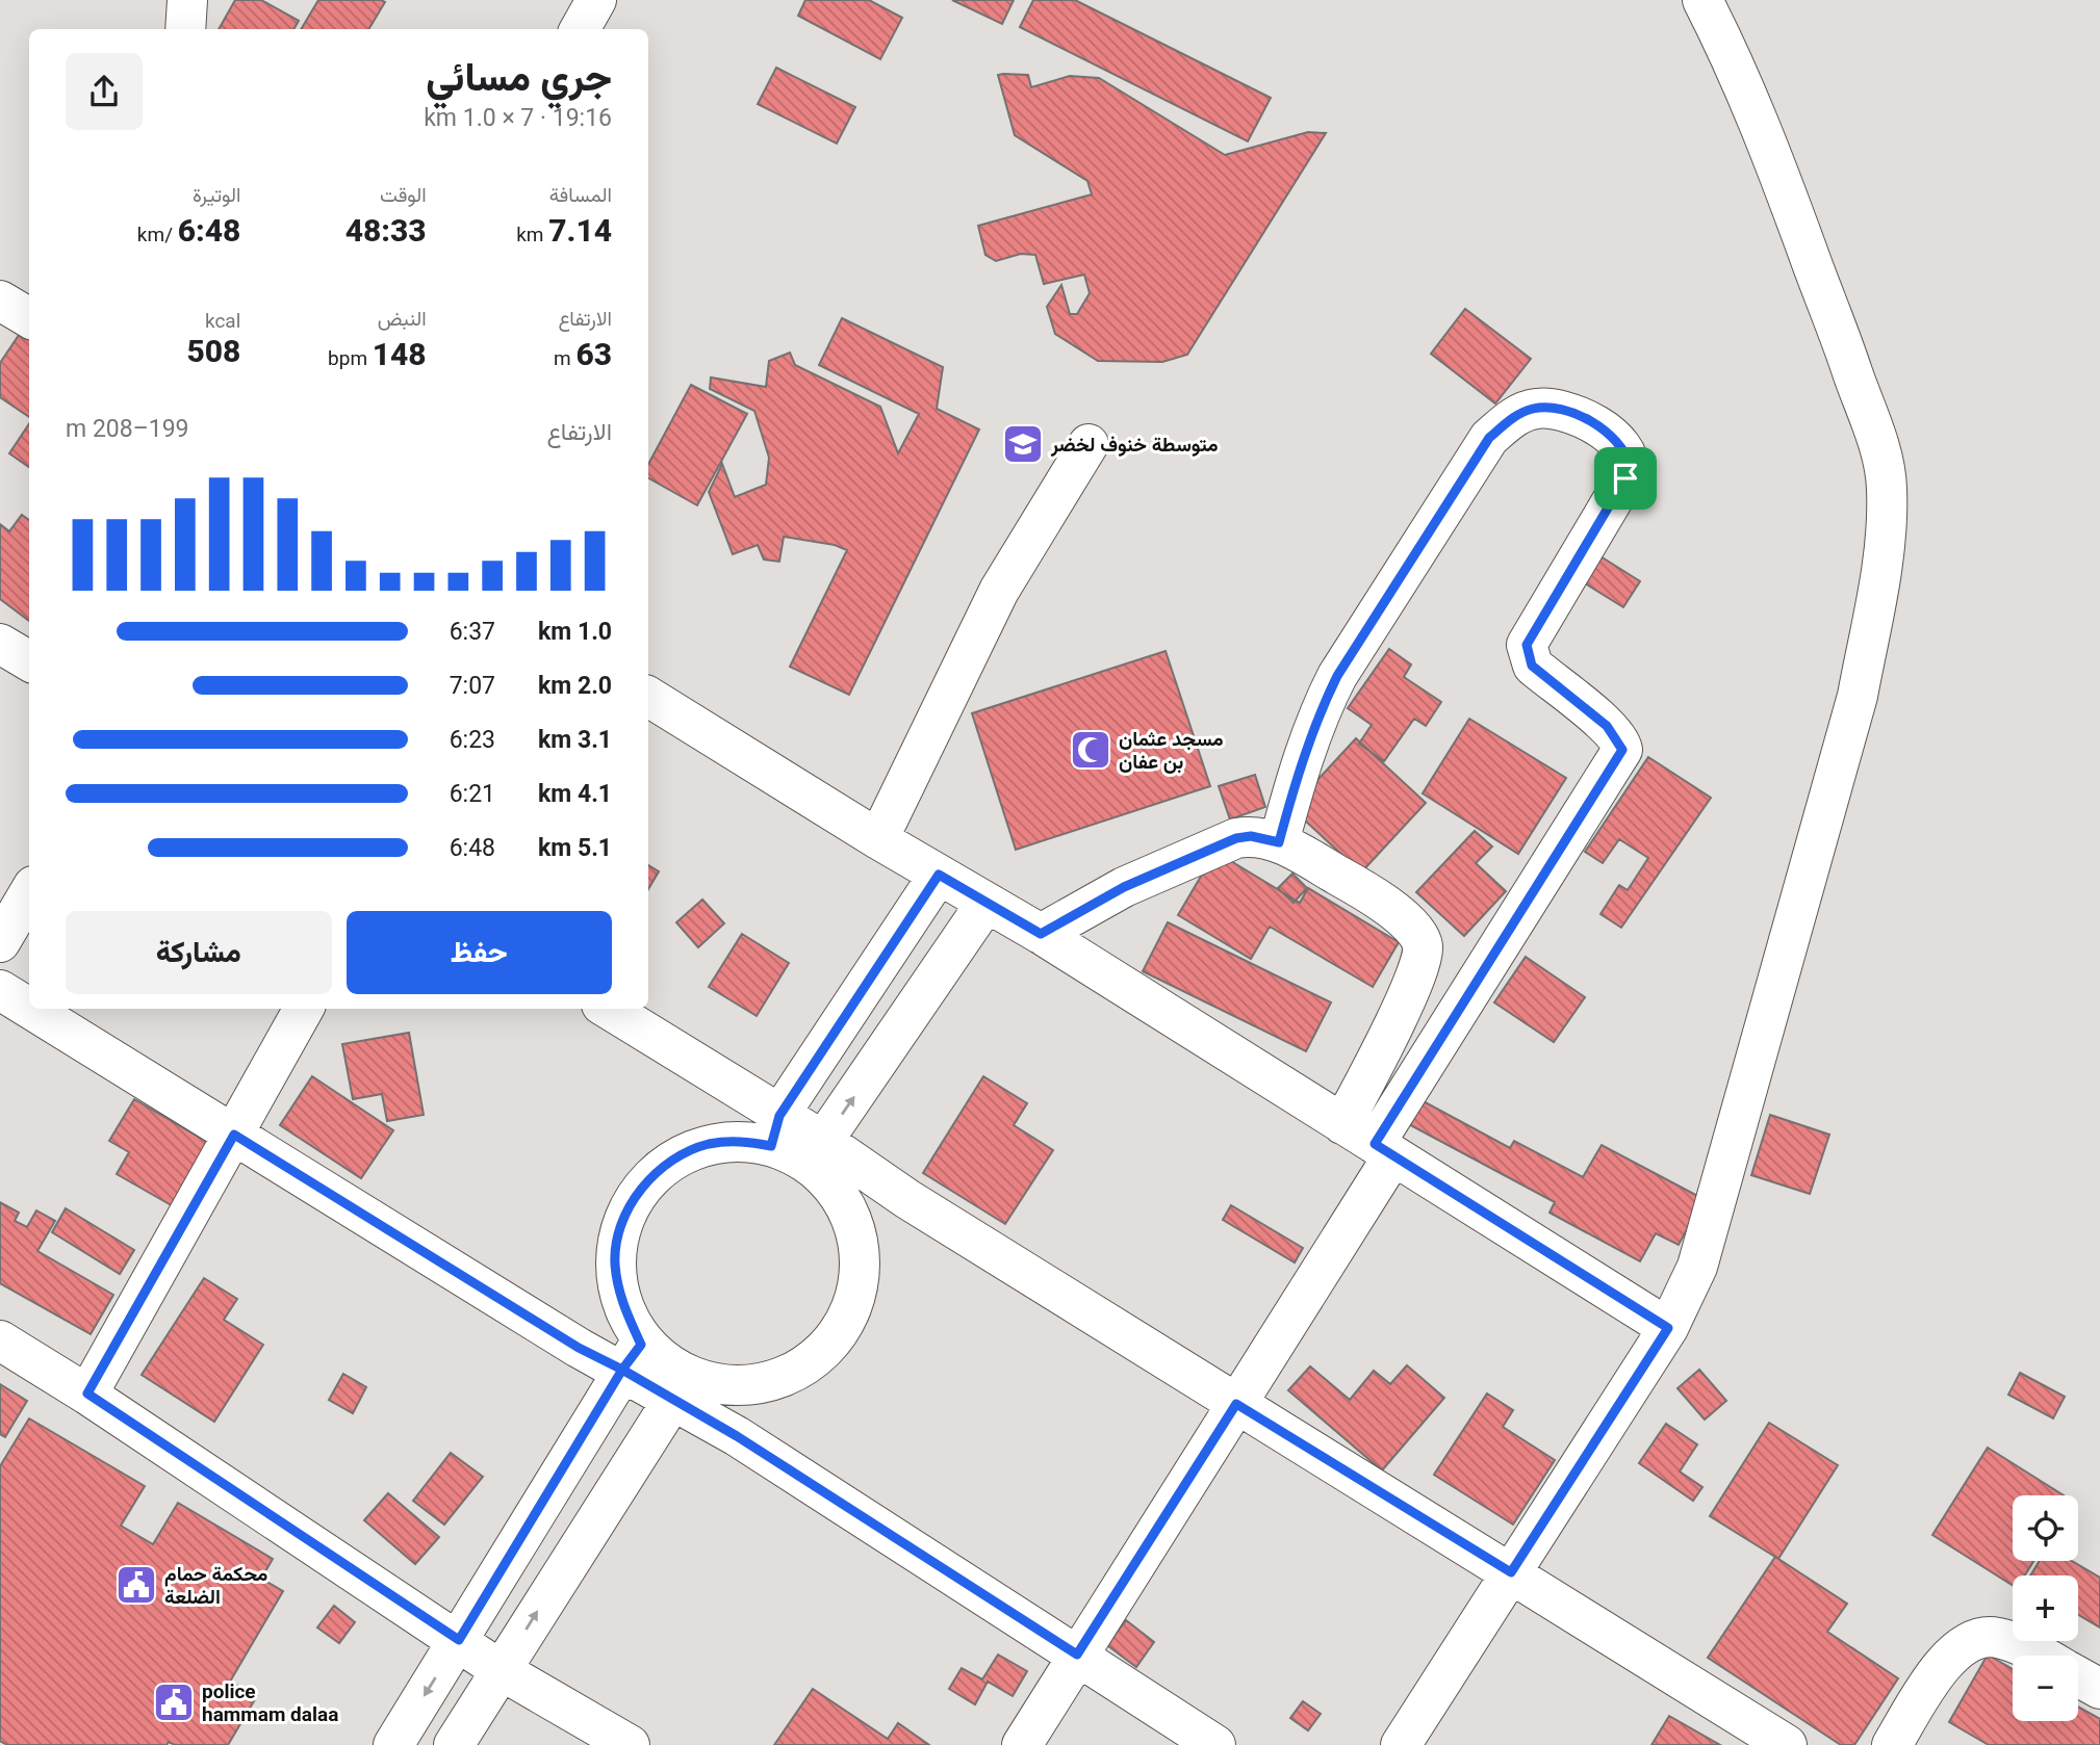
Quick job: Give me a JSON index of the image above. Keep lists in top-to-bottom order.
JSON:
{
  "places": {
    "school or university": ["متوسطة خنوف لخضر"],
    "mosque": ["مسجد عثمان بن عفان"],
    "public building": ["محكمة حمام الضلعة", "police hammam dalaa"]
  },
  "page": {
    "heading": ["جري مسائي", "19:16 · 7 × 1.0 km"],
    "stats": [
      ["المسافة", "7.14 km"],
      ["الوقت", "48:33"],
      ["الوتيرة", "6:48 /km"],
      ["الارتفاع", "63 m"],
      ["النبض", "148 bpm"],
      ["kcal", "508"]
    ],
    "chart": ["الارتفاع", "199–208 m"],
    "list": [
      {
        "name": "1.0 km",
        "note": "6:37"
      },
      {
        "name": "2.0 km",
        "note": "7:07"
      },
      {
        "name": "3.1 km",
        "note": "6:23"
      },
      {
        "name": "4.1 km",
        "note": "6:21"
      },
      {
        "name": "5.1 km",
        "note": "6:48"
      }
    ],
    "buttons": ["حفظ", "مشاركة"],
    "map_buttons": ["+", "−"]
  }
}
